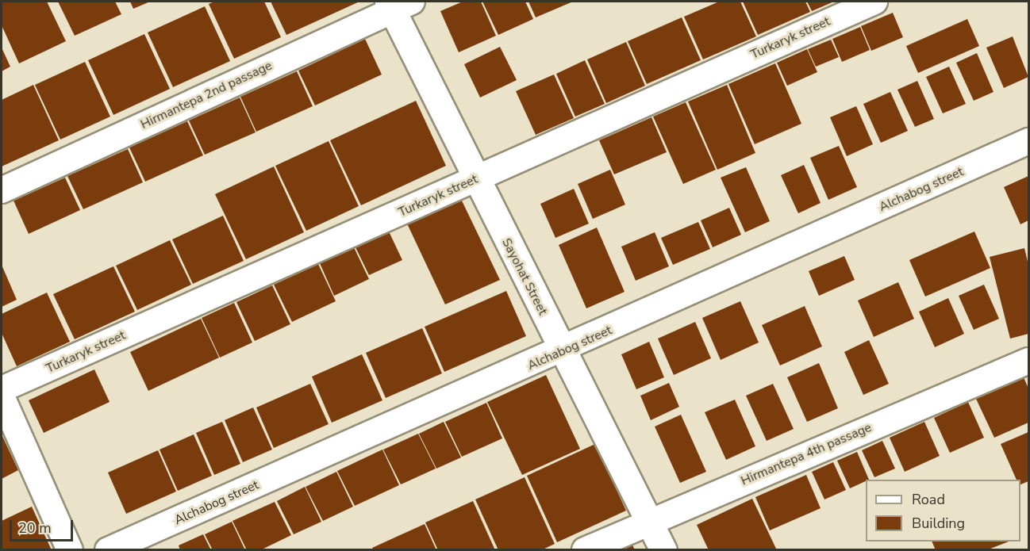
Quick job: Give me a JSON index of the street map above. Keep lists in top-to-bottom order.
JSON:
{
  "streets": {
    "street": [
      "Turkaryk street",
      "Hirmantepa 2nd passage",
      "Alchabog street",
      "Sayohat Street",
      "Hirmantepa 4th passage"
    ]
  },
  "crossings": [
    ["Turkaryk street", "Sayohat Street"],
    ["Hirmantepa 2nd passage", "Sayohat Street"],
    ["Alchabog street", "Sayohat Street"],
    ["Sayohat Street", "Hirmantepa 4th passage"]
  ],
  "legend": ["Road", "Building"],
  "scale_bar": "20 m"
}
